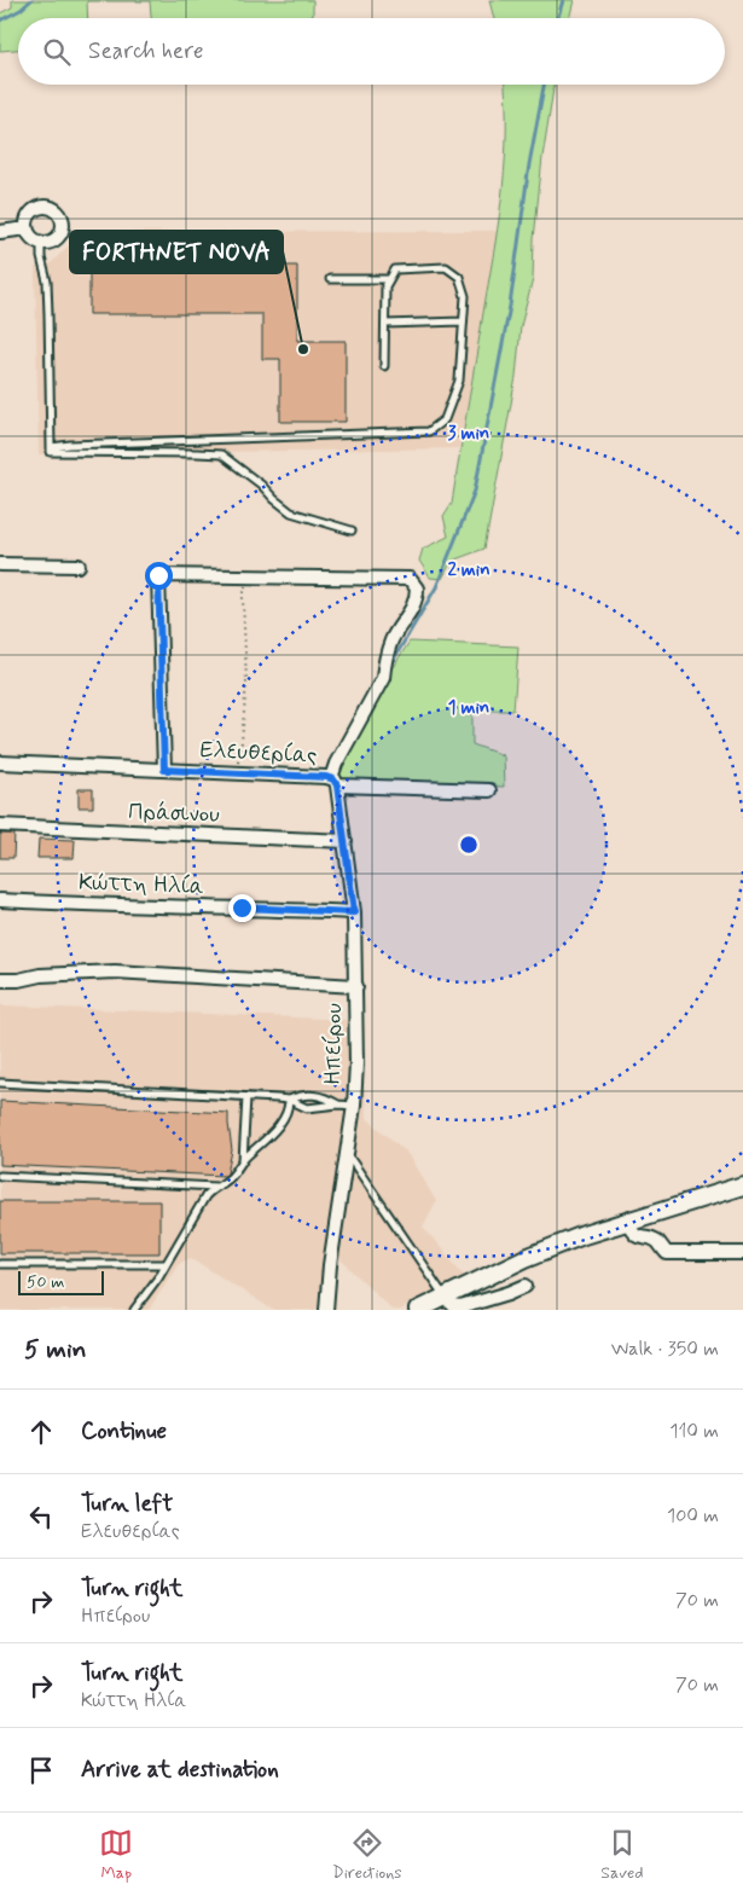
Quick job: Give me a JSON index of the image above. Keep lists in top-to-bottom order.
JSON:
{
  "streets": {
    "street": [
      "Ελευθερίας",
      "Πράσινου",
      "Κώττη Ηλία",
      "Ηπείρου"
    ]
  },
  "crossings": [
    ["Ελευθερίας", "Ηπείρου"],
    ["Πράσινου", "Ηπείρου"],
    ["Κώττη Ηλία", "Ηπείρου"]
  ],
  "places": ["FORTHNET NOVA"],
  "scale_bar": "50 m",
  "page": {
    "search": "Search here",
    "scale": "50 m",
    "heading": ["5 min", "Walk · 350 m"],
    "list": [
      ["Continue", "110 m"],
      ["Turn left", "Ελευθερίας", "100 m"],
      ["Turn right", "Ηπείρου", "70 m"],
      ["Turn right", "Κώττη Ηλία", "70 m"],
      "Arrive at destination"
    ],
    "nav": ["Map", "Directions", "Saved"]
  },
  "rings": ["3 min", "2 min", "1 min"]
}
